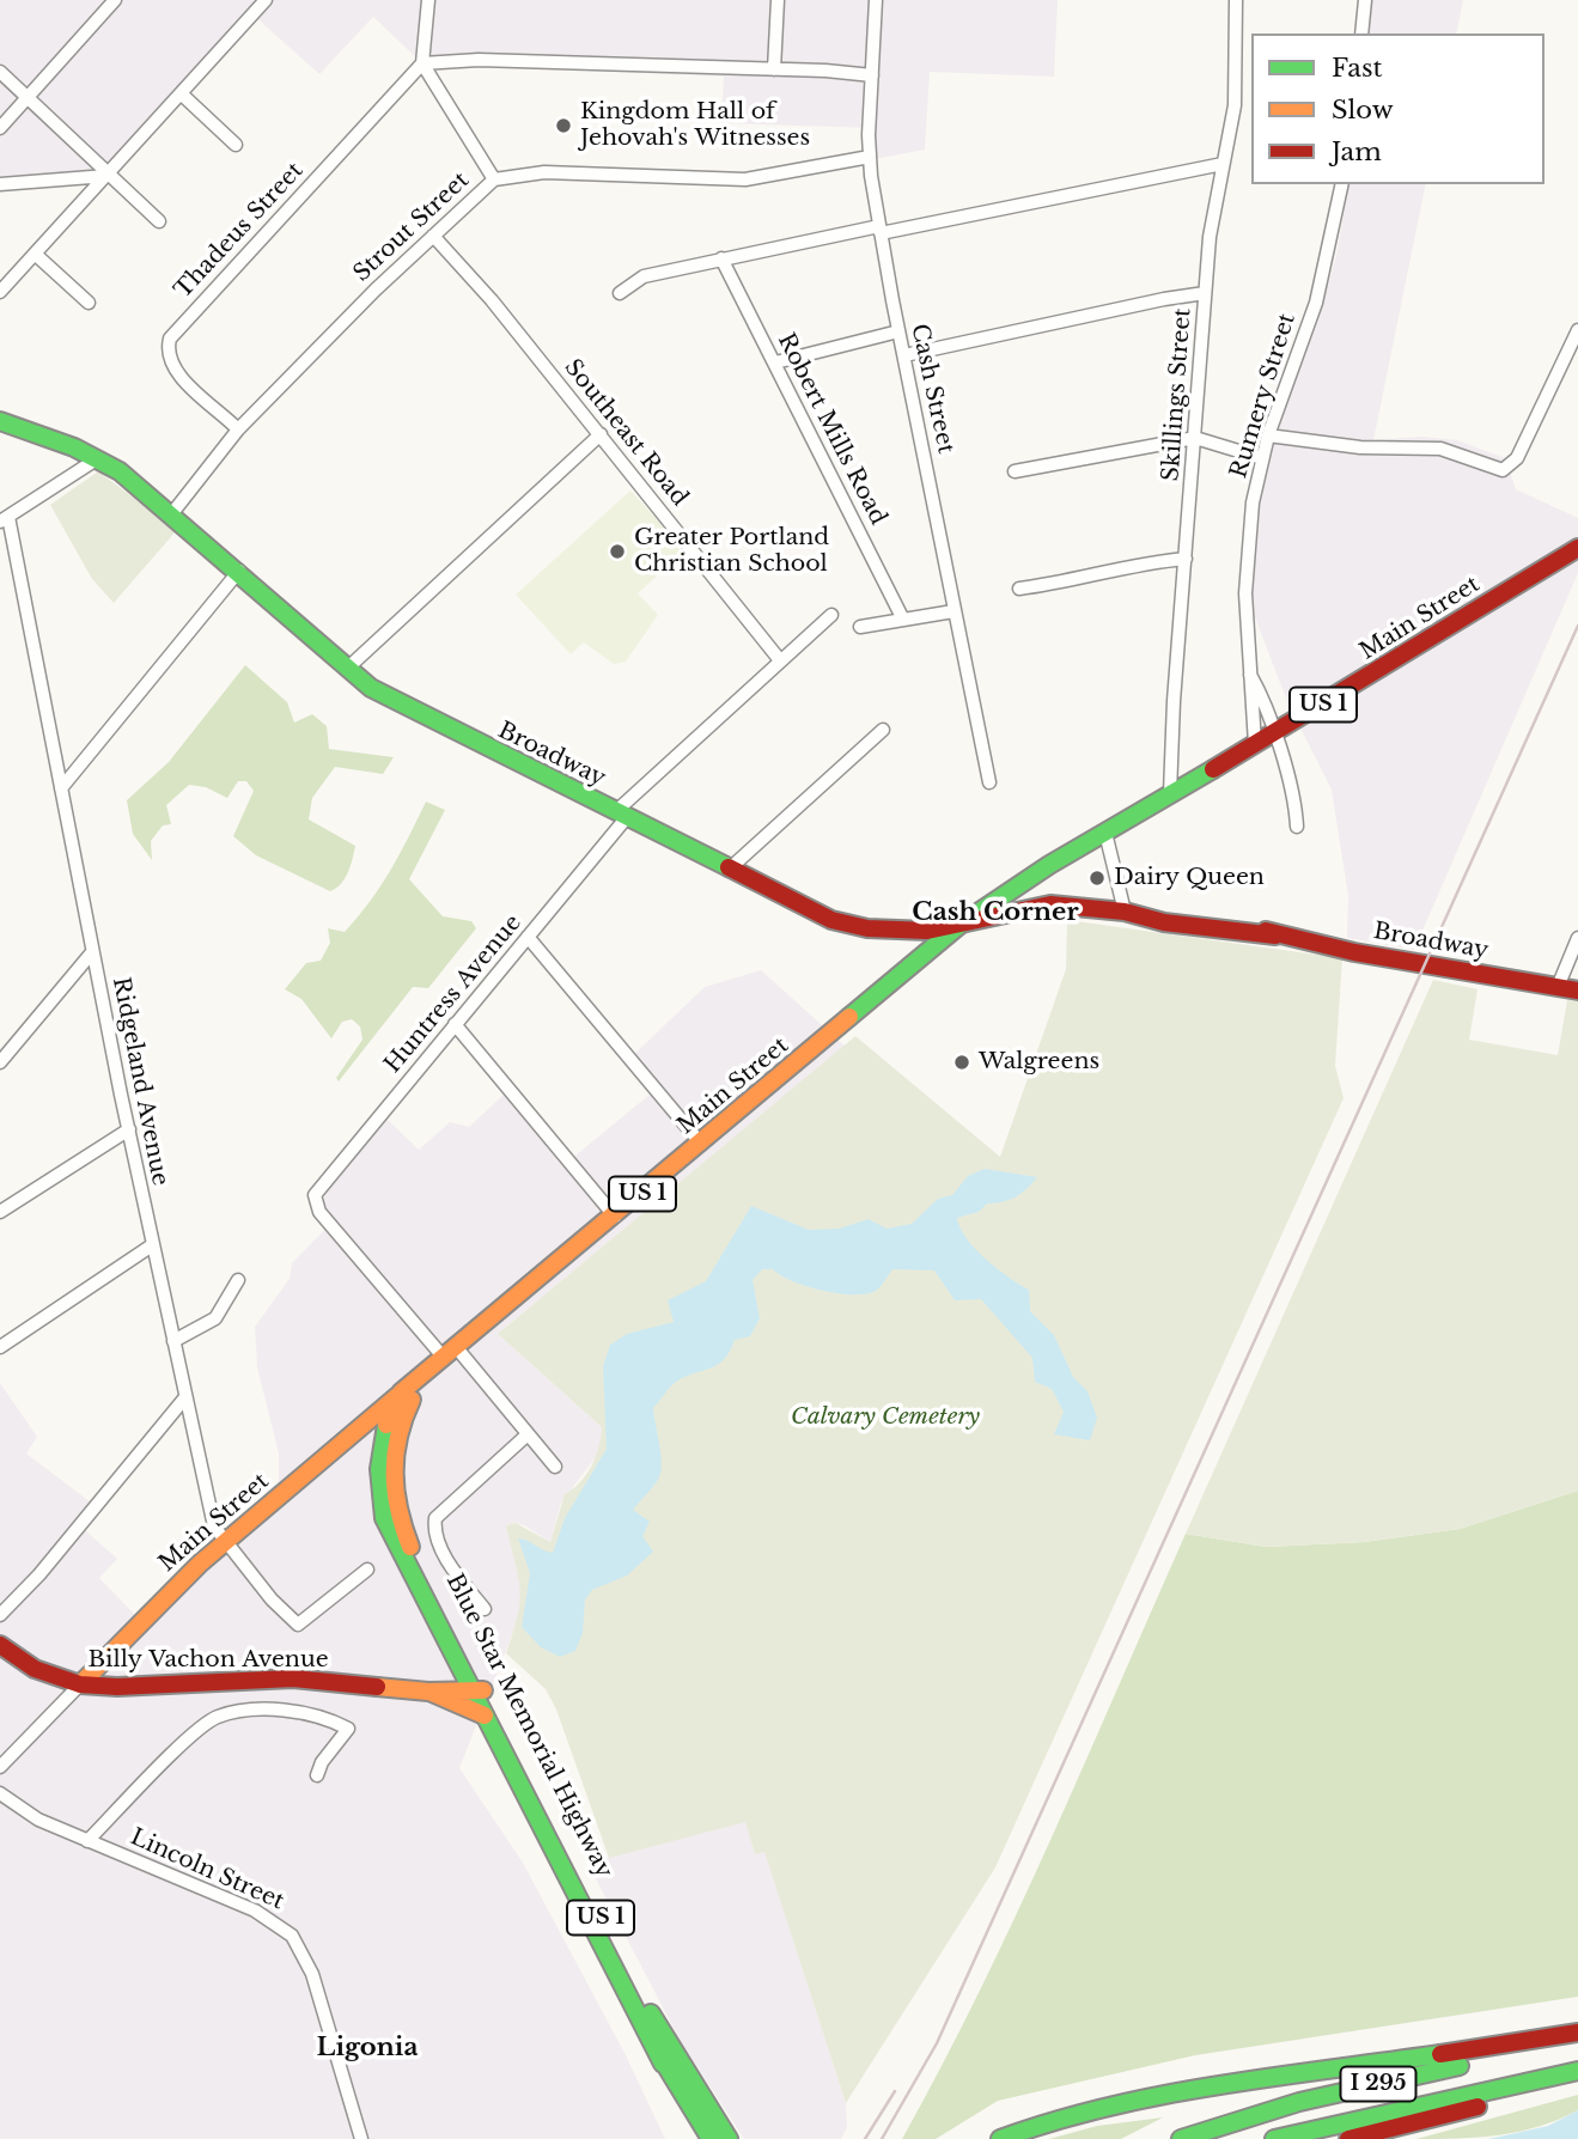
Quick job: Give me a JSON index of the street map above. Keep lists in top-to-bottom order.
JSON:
{
  "streets": {
    "main road": [
      "Main Street",
      "US 1",
      "Broadway",
      "Billy Vachon Avenue",
      "Blue Star Memorial Highway",
      "I 295"
    ],
    "street": [
      "Strout Street",
      "Thadeus Street",
      "Cash Street",
      "Skillings Street",
      "Rumery Street",
      "Robert Mills Road",
      "Southeast Road",
      "Huntress Avenue",
      "Ridgeland Avenue",
      "Lincoln Street"
    ]
  },
  "crossings": [
    ["Strout Street", "Thadeus Street"],
    ["Strout Street", "Cash Street"],
    ["Strout Street", "Southeast Road"],
    ["Strout Street", "Broadway"],
    ["Skillings Street", "Main Street"],
    ["Rumery Street", "Main Street"],
    ["Southeast Road", "Huntress Avenue"],
    ["Main Street", "Broadway"],
    ["Main Street", "Huntress Avenue"],
    ["Main Street", "Ridgeland Avenue"],
    ["Main Street", "Billy Vachon Avenue"],
    ["Main Street", "Blue Star Memorial Highway"],
    ["US 1", "Blue Star Memorial Highway"],
    ["Broadway", "Huntress Avenue"],
    ["Huntress Avenue", "Blue Star Memorial Highway"],
    ["Billy Vachon Avenue", "Blue Star Memorial Highway"]
  ],
  "districts": ["Cash Corner", "Ligonia"],
  "parks": ["Calvary Cemetery"],
  "places": [
    "Kingdom Hall of Jehovah's Witnesses",
    "Greater Portland Christian School",
    "Dairy Queen",
    "Walgreens"
  ],
  "legend": ["Fast", "Slow", "Jam"]
}
